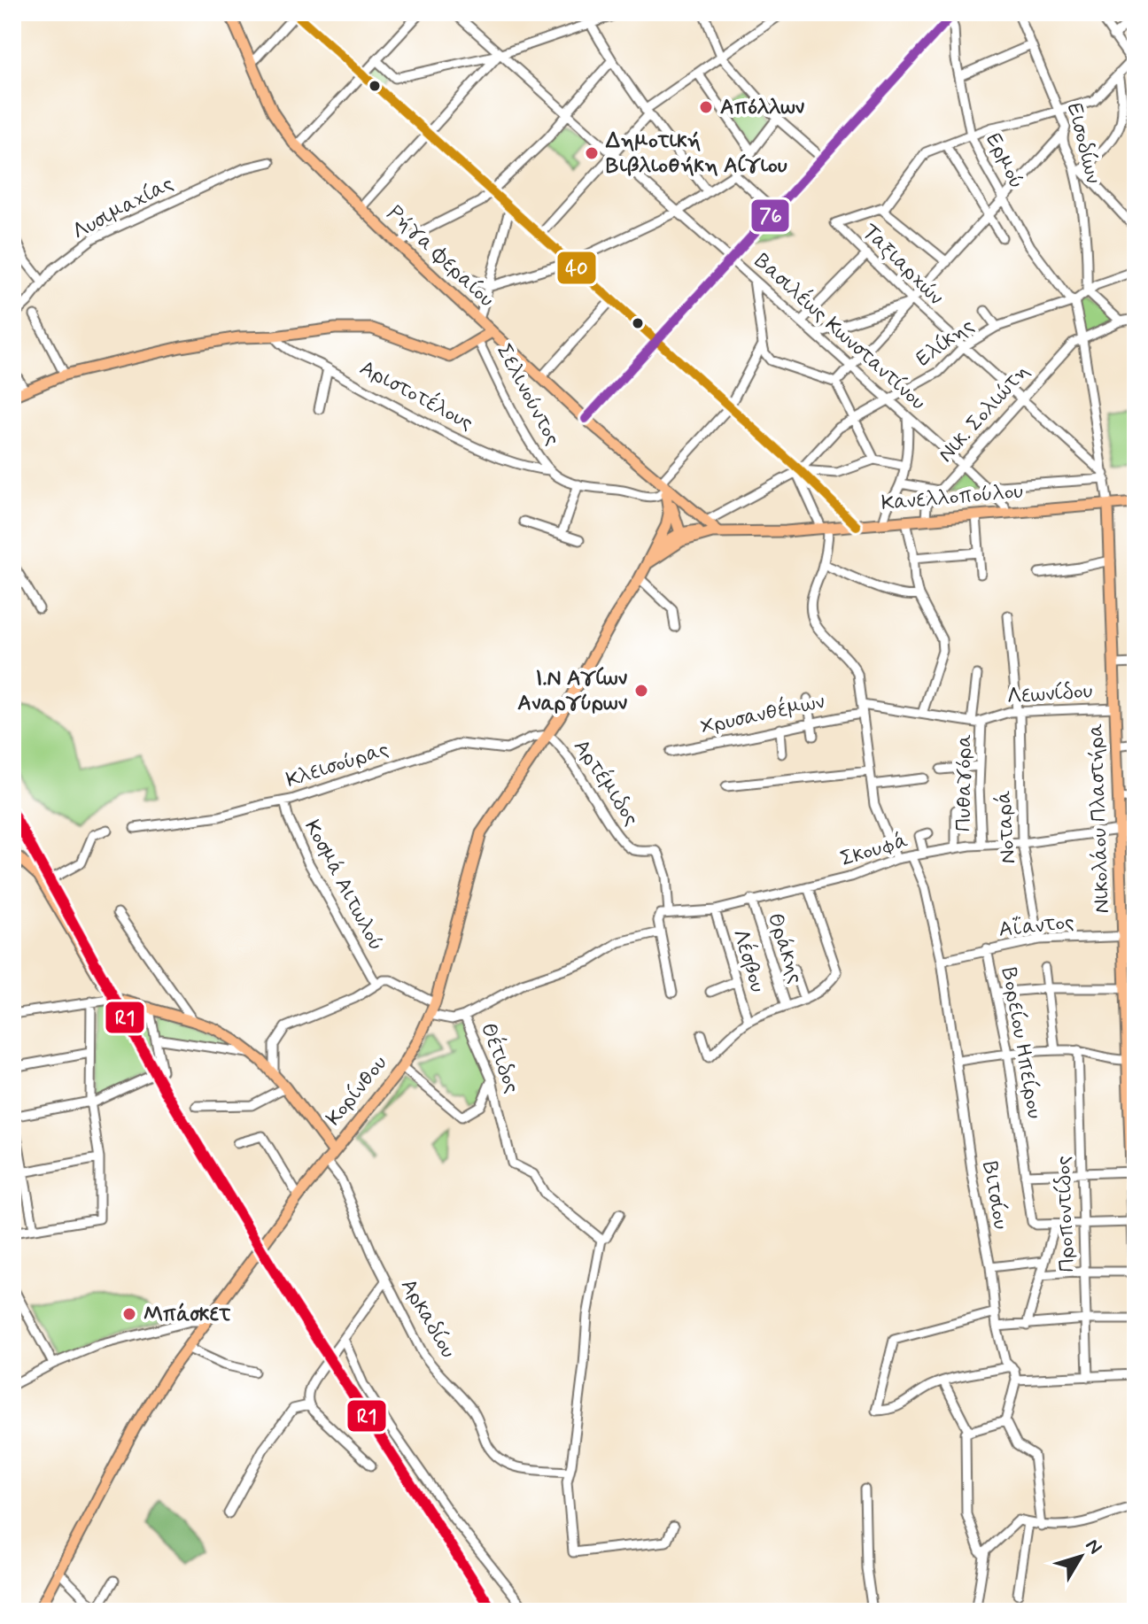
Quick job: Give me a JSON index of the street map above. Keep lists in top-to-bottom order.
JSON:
{
  "streets": {
    "main road": [
      "Ρήγα Φεραίου",
      "Κανελλοπούλου",
      "Νικολάου Πλαστήρα",
      "Κορίνθου"
    ],
    "street": [
      "Εισοδίων",
      "Ερμού",
      "Λυσιμαχίας",
      "Ταξιαρχών",
      "Βασιλέως Κωνσταντίνου",
      "Ελίκης",
      "Σελινούντος",
      "Αριστοτέλους",
      "Νικ. Σολιώτη",
      "Λεωνίδου",
      "Χρυσανθέμων",
      "Κλεισούρας",
      "Αρτέμιδος",
      "Πυθαγόρα",
      "Νοταρά",
      "Σκουφά",
      "Κοσμά Αιτωλού",
      "Αΐαντος",
      "Θράκης",
      "Λέσβου",
      "Βορείου Ηπείρου",
      "Θέτιδος",
      "Βιτσίου",
      "Προποντίδος",
      "Αρκαδίου"
    ]
  },
  "crossings": [
    ["Ερμού", "Ελίκης"],
    ["Ερμού", "Νικολάου Πλαστήρα"],
    ["Ρήγα Φεραίου", "Ελίκης"],
    ["Ρήγα Φεραίου", "Σελινούντος"],
    ["Ρήγα Φεραίου", "Κανελλοπούλου"],
    ["Ρήγα Φεραίου", "Κορίνθου"],
    ["Ταξιαρχών", "Ελίκης"],
    ["Ταξιαρχών", "Νικ. Σολιώτη"],
    ["Ταξιαρχών", "Νικολάου Πλαστήρα"],
    ["Βασιλέως Κωνσταντίνου", "Ελίκης"],
    ["Βασιλέως Κωνσταντίνου", "Νικ. Σολιώτη"],
    ["Βασιλέως Κωνσταντίνου", "Κανελλοπούλου"],
    ["Ελίκης", "Νικολάου Πλαστήρα"],
    ["Σελινούντος", "Αριστοτέλους"],
    ["Σελινούντος", "Κορίνθου"],
    ["Νικ. Σολιώτη", "Κανελλοπούλου"],
    ["Νικ. Σολιώτη", "Νικολάου Πλαστήρα"],
    ["Κανελλοπούλου", "Νικολάου Πλαστήρα"],
    ["Λεωνίδου", "Χρυσανθέμων"],
    ["Λεωνίδου", "Πυθαγόρα"],
    ["Λεωνίδου", "Νικολάου Πλαστήρα"],
    ["Λεωνίδου", "Νοταρά"],
    ["Κλεισούρας", "Αρτέμιδος"],
    ["Κλεισούρας", "Κοσμά Αιτωλού"],
    ["Κλεισούρας", "Κορίνθου"],
    ["Αρτέμιδος", "Σκουφά"],
    ["Αρτέμιδος", "Κορίνθου"],
    ["Πυθαγόρα", "Σκουφά"],
    ["Νικολάου Πλαστήρα", "Σκουφά"],
    ["Νικολάου Πλαστήρα", "Αΐαντος"],
    ["Νοταρά", "Σκουφά"],
    ["Νοταρά", "Αΐαντος"],
    ["Σκουφά", "Θράκης"],
    ["Σκουφά", "Λέσβου"],
    ["Σκουφά", "Βιτσίου"],
    ["Αΐαντος", "Βορείου Ηπείρου"],
    ["Αΐαντος", "Βιτσίου"],
    ["Κορίνθου", "Αρκαδίου"]
  ],
  "places": [
    "Απόλλων",
    "Δημοτική Βιβλιοθήκη Αίγιου",
    "Ι.Ν Αγίων Αναργύρων",
    "Μπάσκετ"
  ],
  "lines": ["transit line 40", "transit line 76", "transit line R1"],
  "north": "top right"
}
